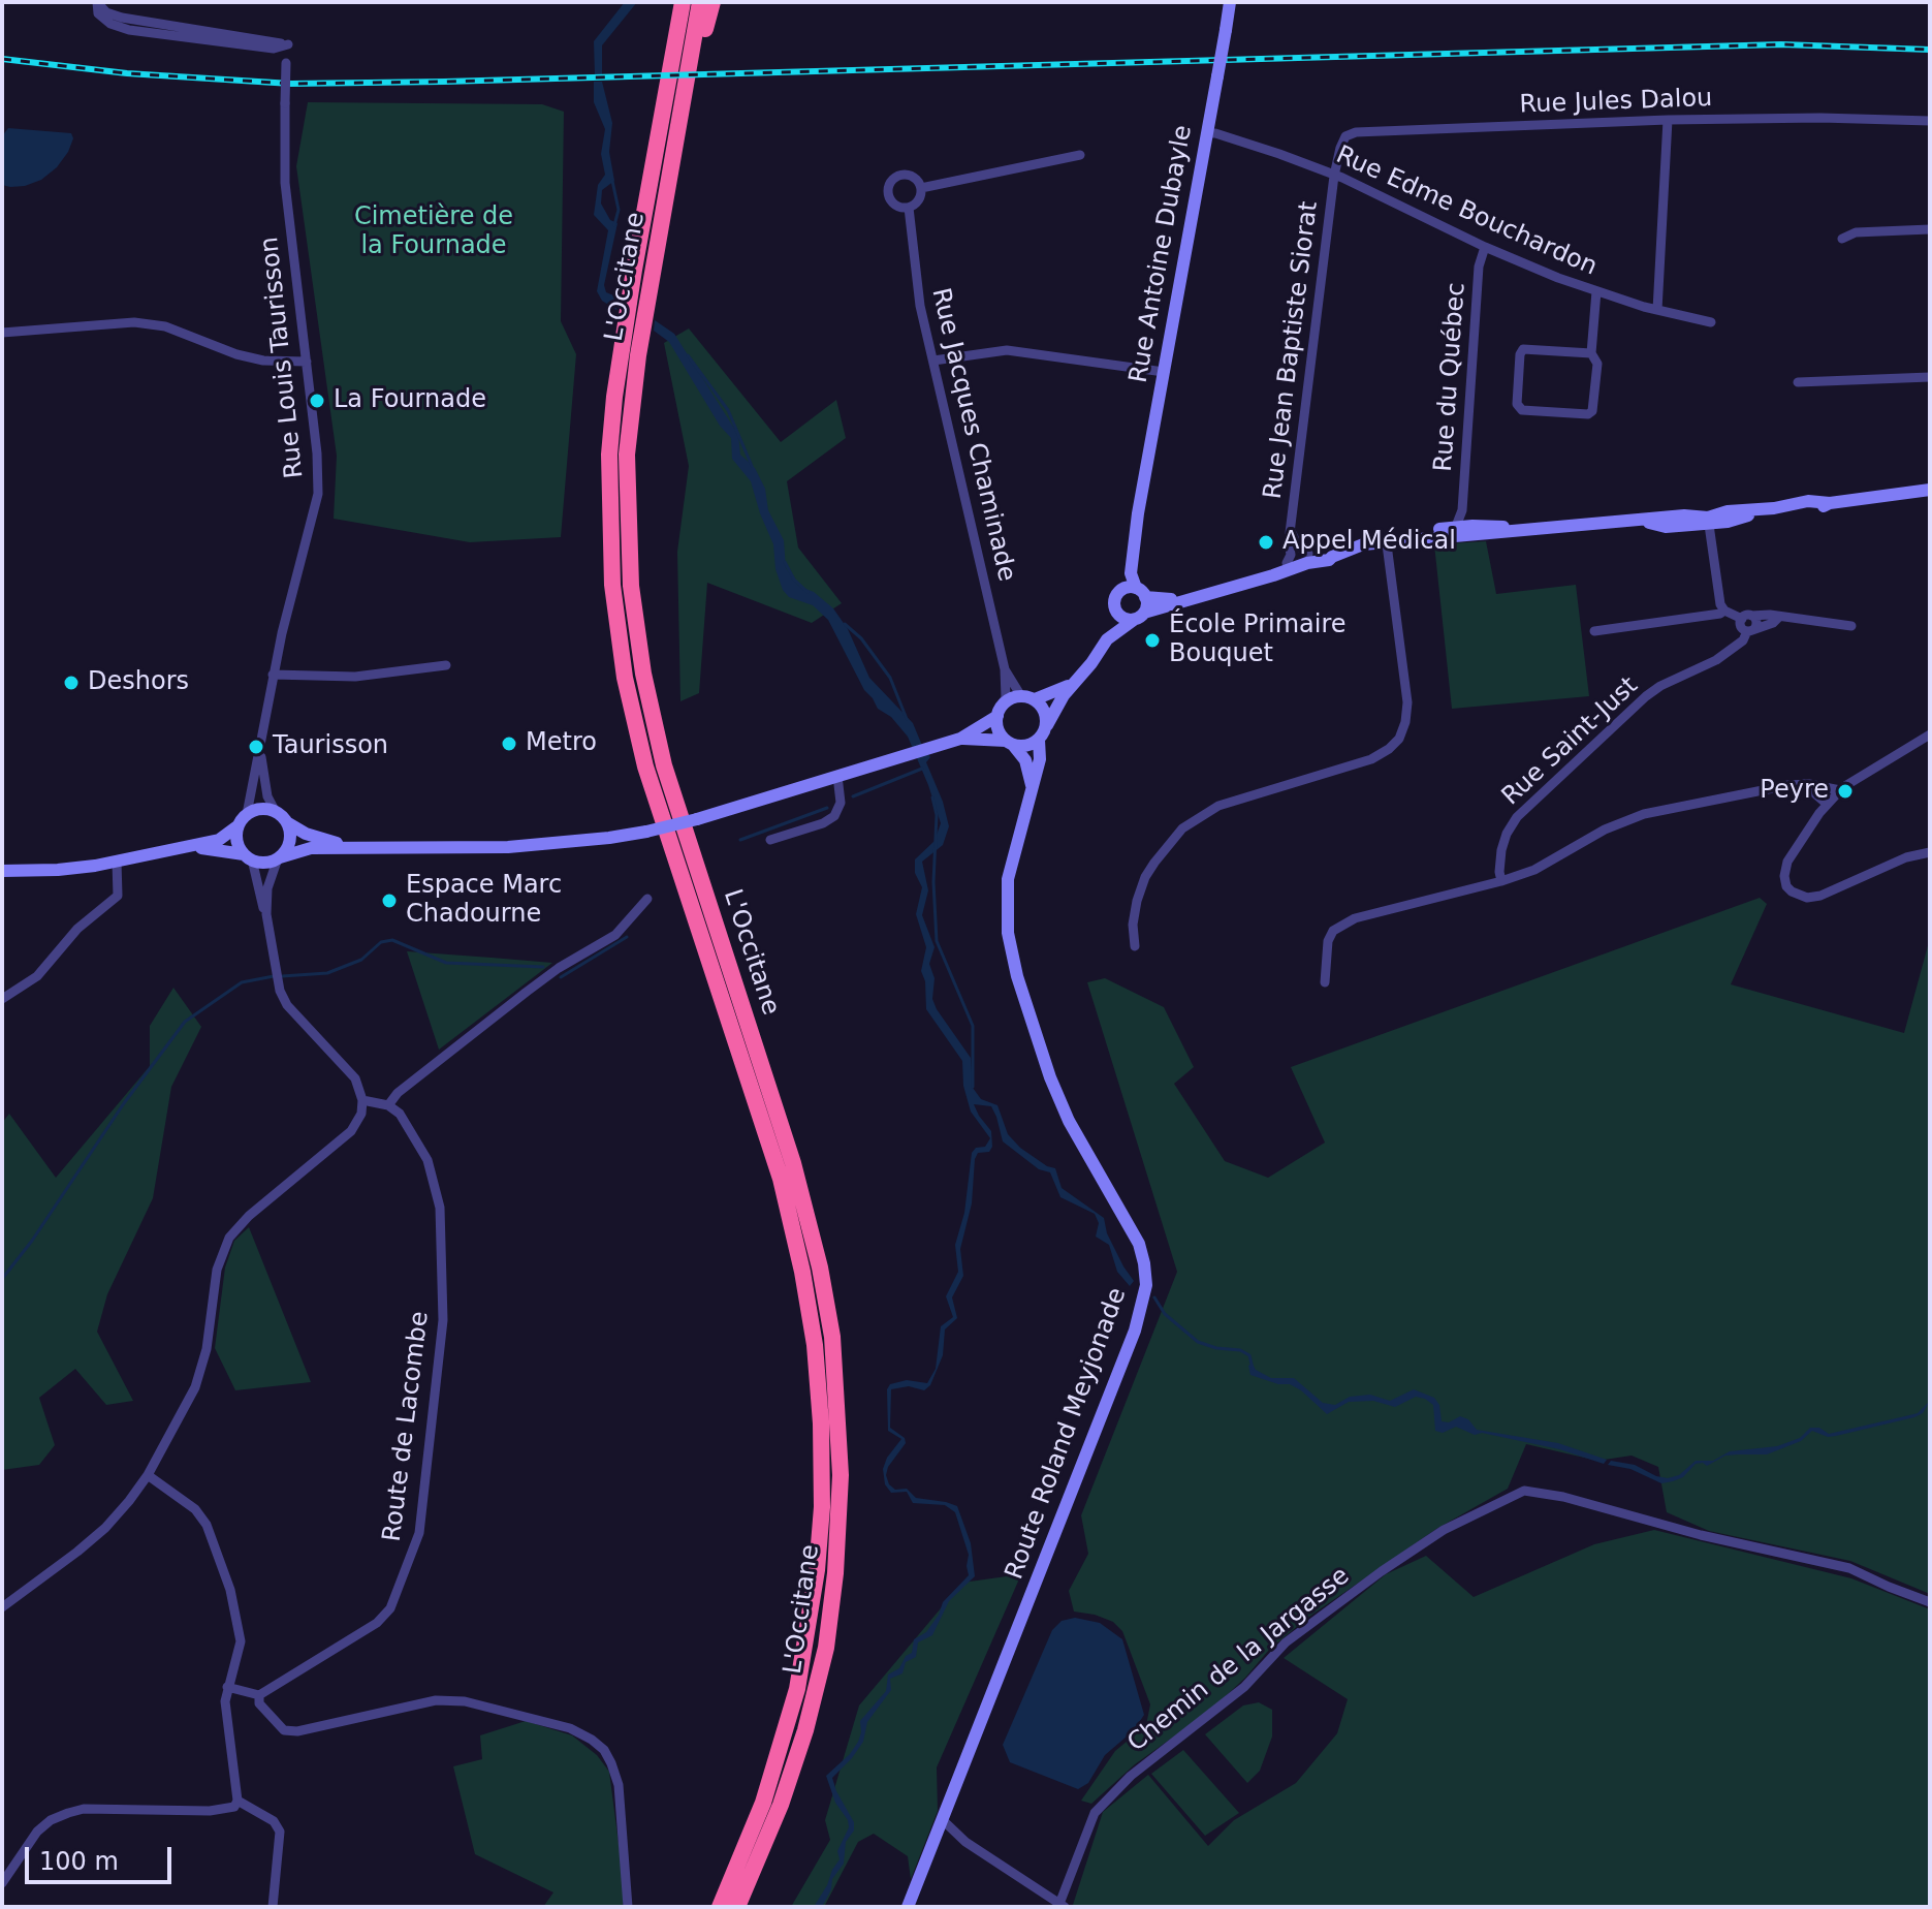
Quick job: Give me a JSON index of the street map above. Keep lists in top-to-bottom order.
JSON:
{
  "streets": {
    "highway": ["L'Occitane"],
    "main road": ["Rue Antoine Dubayle", "Route Roland Meyjonade"],
    "street": [
      "Rue Jules Dalou",
      "Rue Edme Bouchardon",
      "Rue Jean Baptiste Siorat",
      "Rue Louis Taurisson",
      "Rue du Québec",
      "Rue Jacques Chaminade",
      "Rue Saint-Just",
      "Route de Lacombe",
      "Chemin de la Jargasse"
    ]
  },
  "crossings": [
    ["Rue Jules Dalou", "Rue Edme Bouchardon"],
    ["Rue Jules Dalou", "Rue Jean Baptiste Siorat"],
    ["Rue Edme Bouchardon", "Rue Antoine Dubayle"],
    ["Rue Edme Bouchardon", "Rue Jean Baptiste Siorat"],
    ["Rue Edme Bouchardon", "Rue du Québec"],
    ["Rue Antoine Dubayle", "Rue Jacques Chaminade"],
    ["Rue Antoine Dubayle", "Route Roland Meyjonade"],
    ["Rue Jacques Chaminade", "Route Roland Meyjonade"]
  ],
  "parks": ["Cimetière de la Fournade"],
  "places": [
    "La Fournade",
    "Appel Médical",
    "École Primaire Bouquet",
    "Deshors",
    "Metro",
    "Taurisson",
    "Peyre",
    "Espace Marc Chadourne"
  ],
  "scale_bar": "100 m"
}
